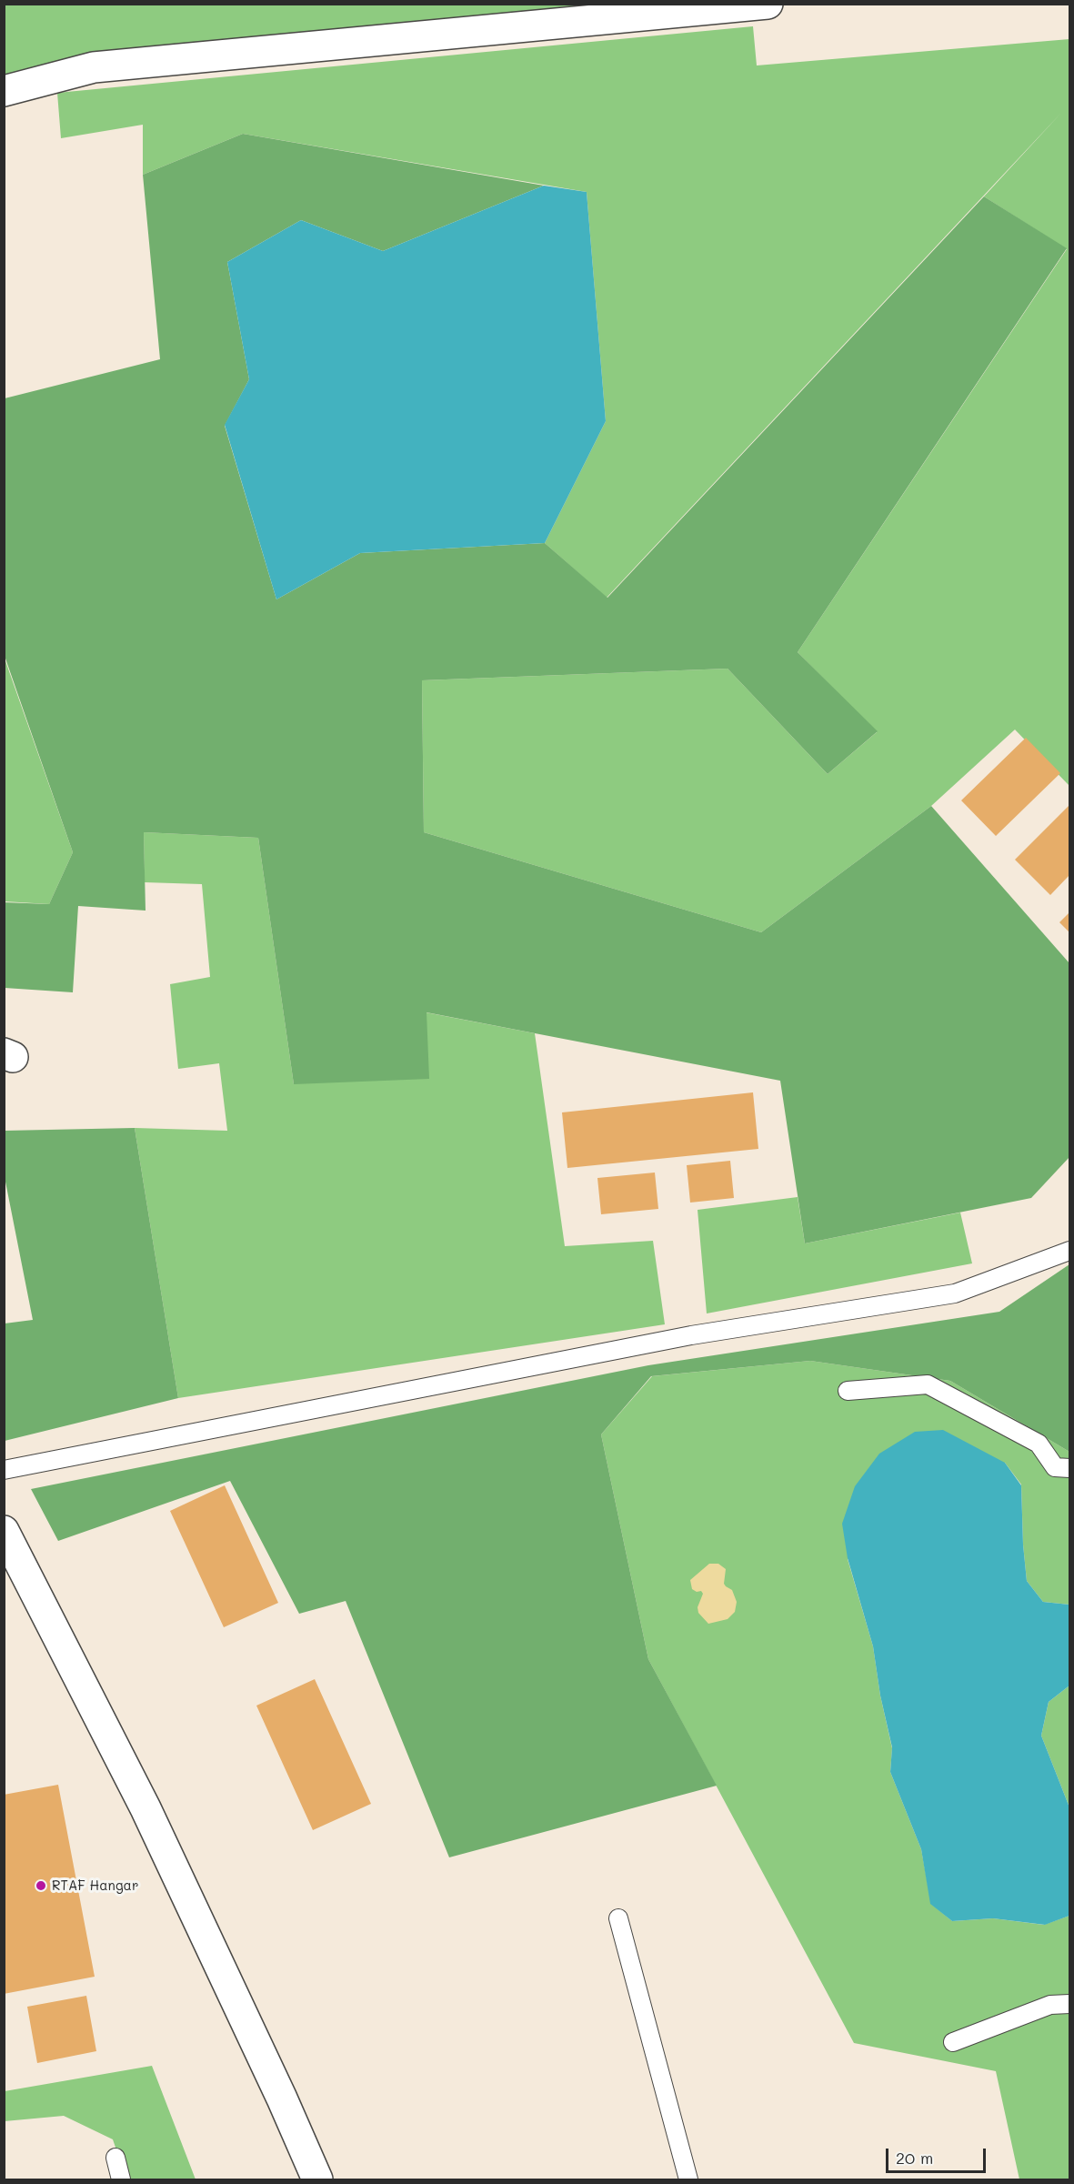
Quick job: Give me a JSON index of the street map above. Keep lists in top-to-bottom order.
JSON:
{
  "places": ["RTAF Hangar"],
  "scale_bar": "20 m"
}
